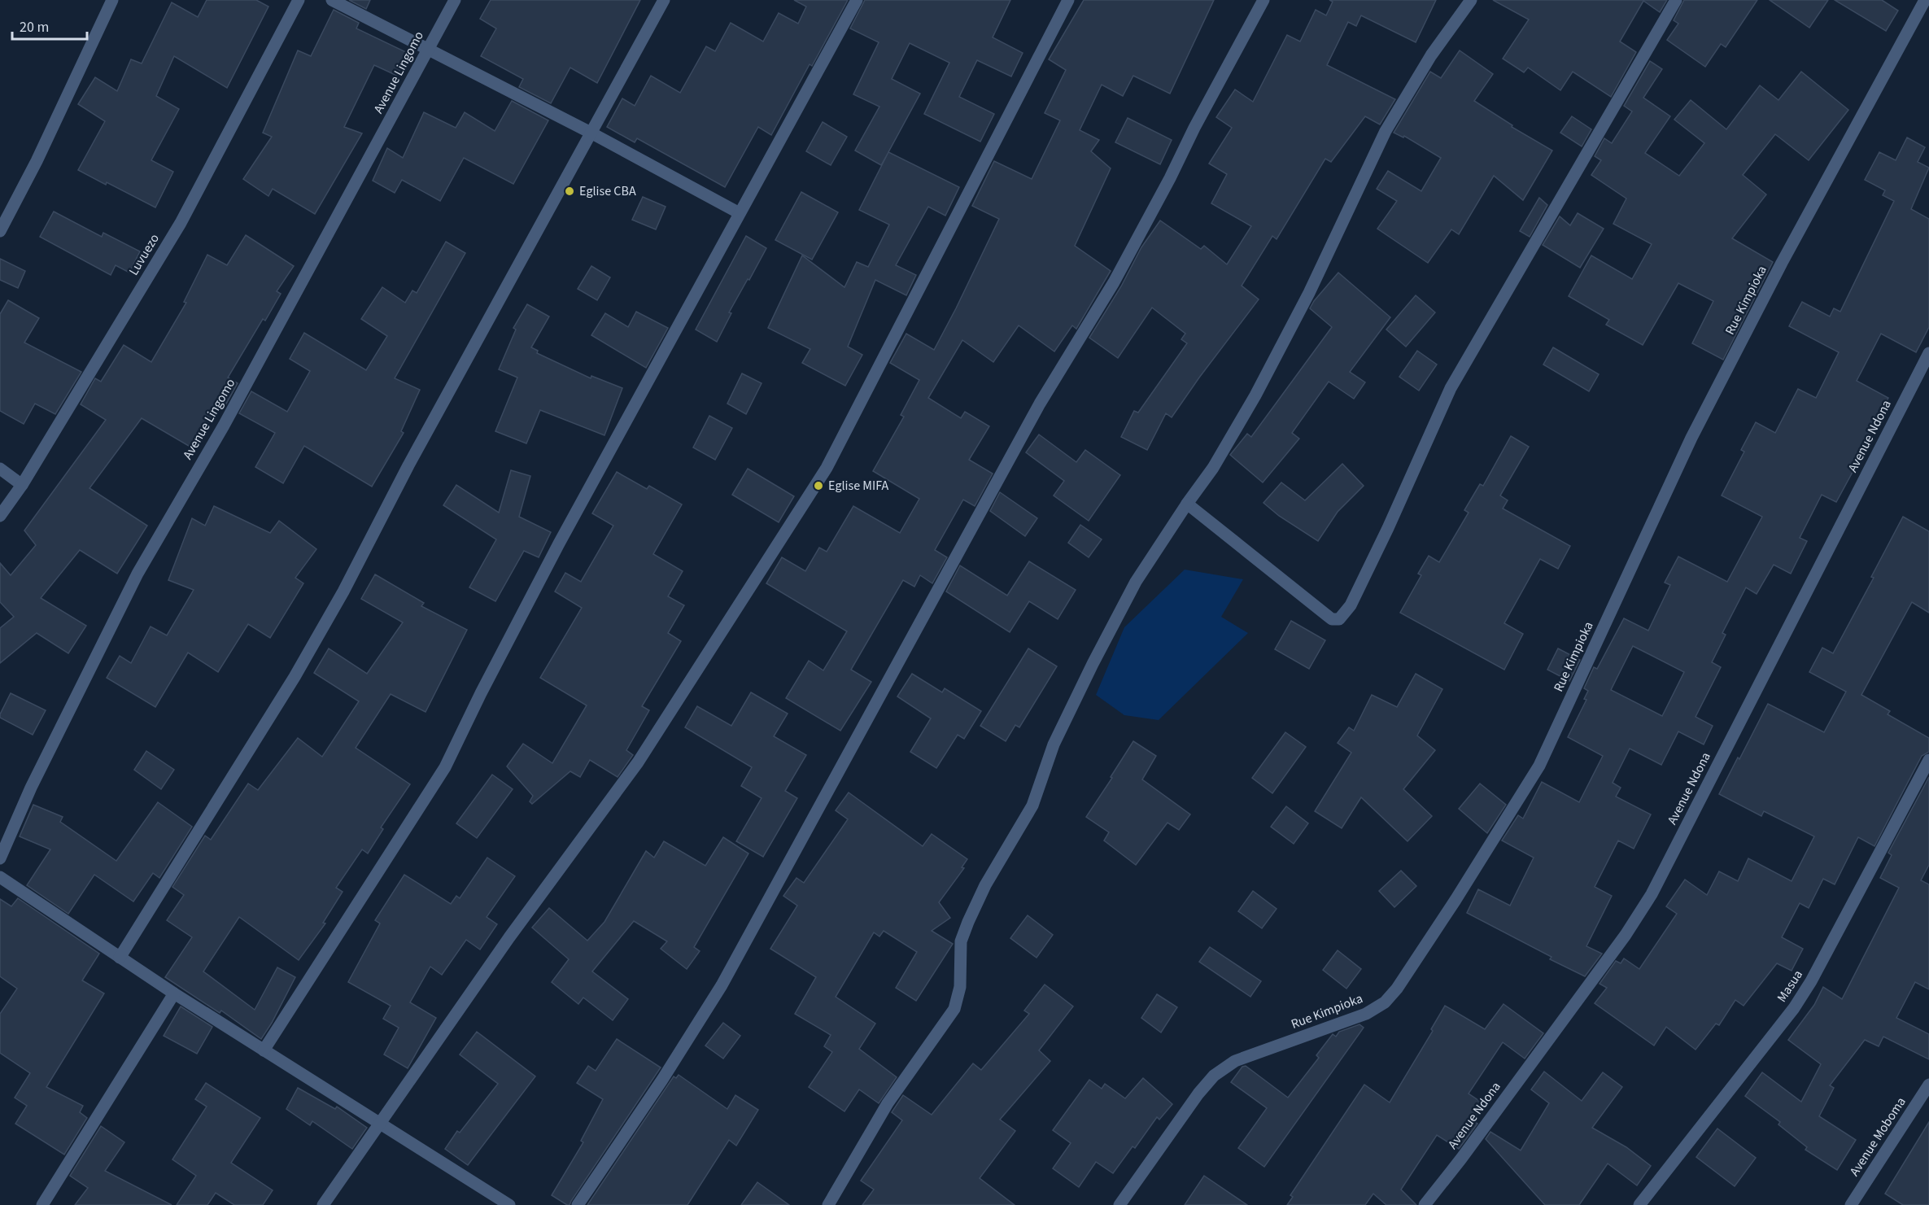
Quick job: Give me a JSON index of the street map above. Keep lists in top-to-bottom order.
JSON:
{
  "streets": {
    "street": [
      "Avenue Lingomo",
      "Luvuezo",
      "Rue Kimpioka",
      "Avenue Ndona",
      "Masua",
      "Avenue Moboma"
    ]
  },
  "places": ["Eglise CBA", "Eglise MIFA"],
  "scale_bar": "20 m"
}
